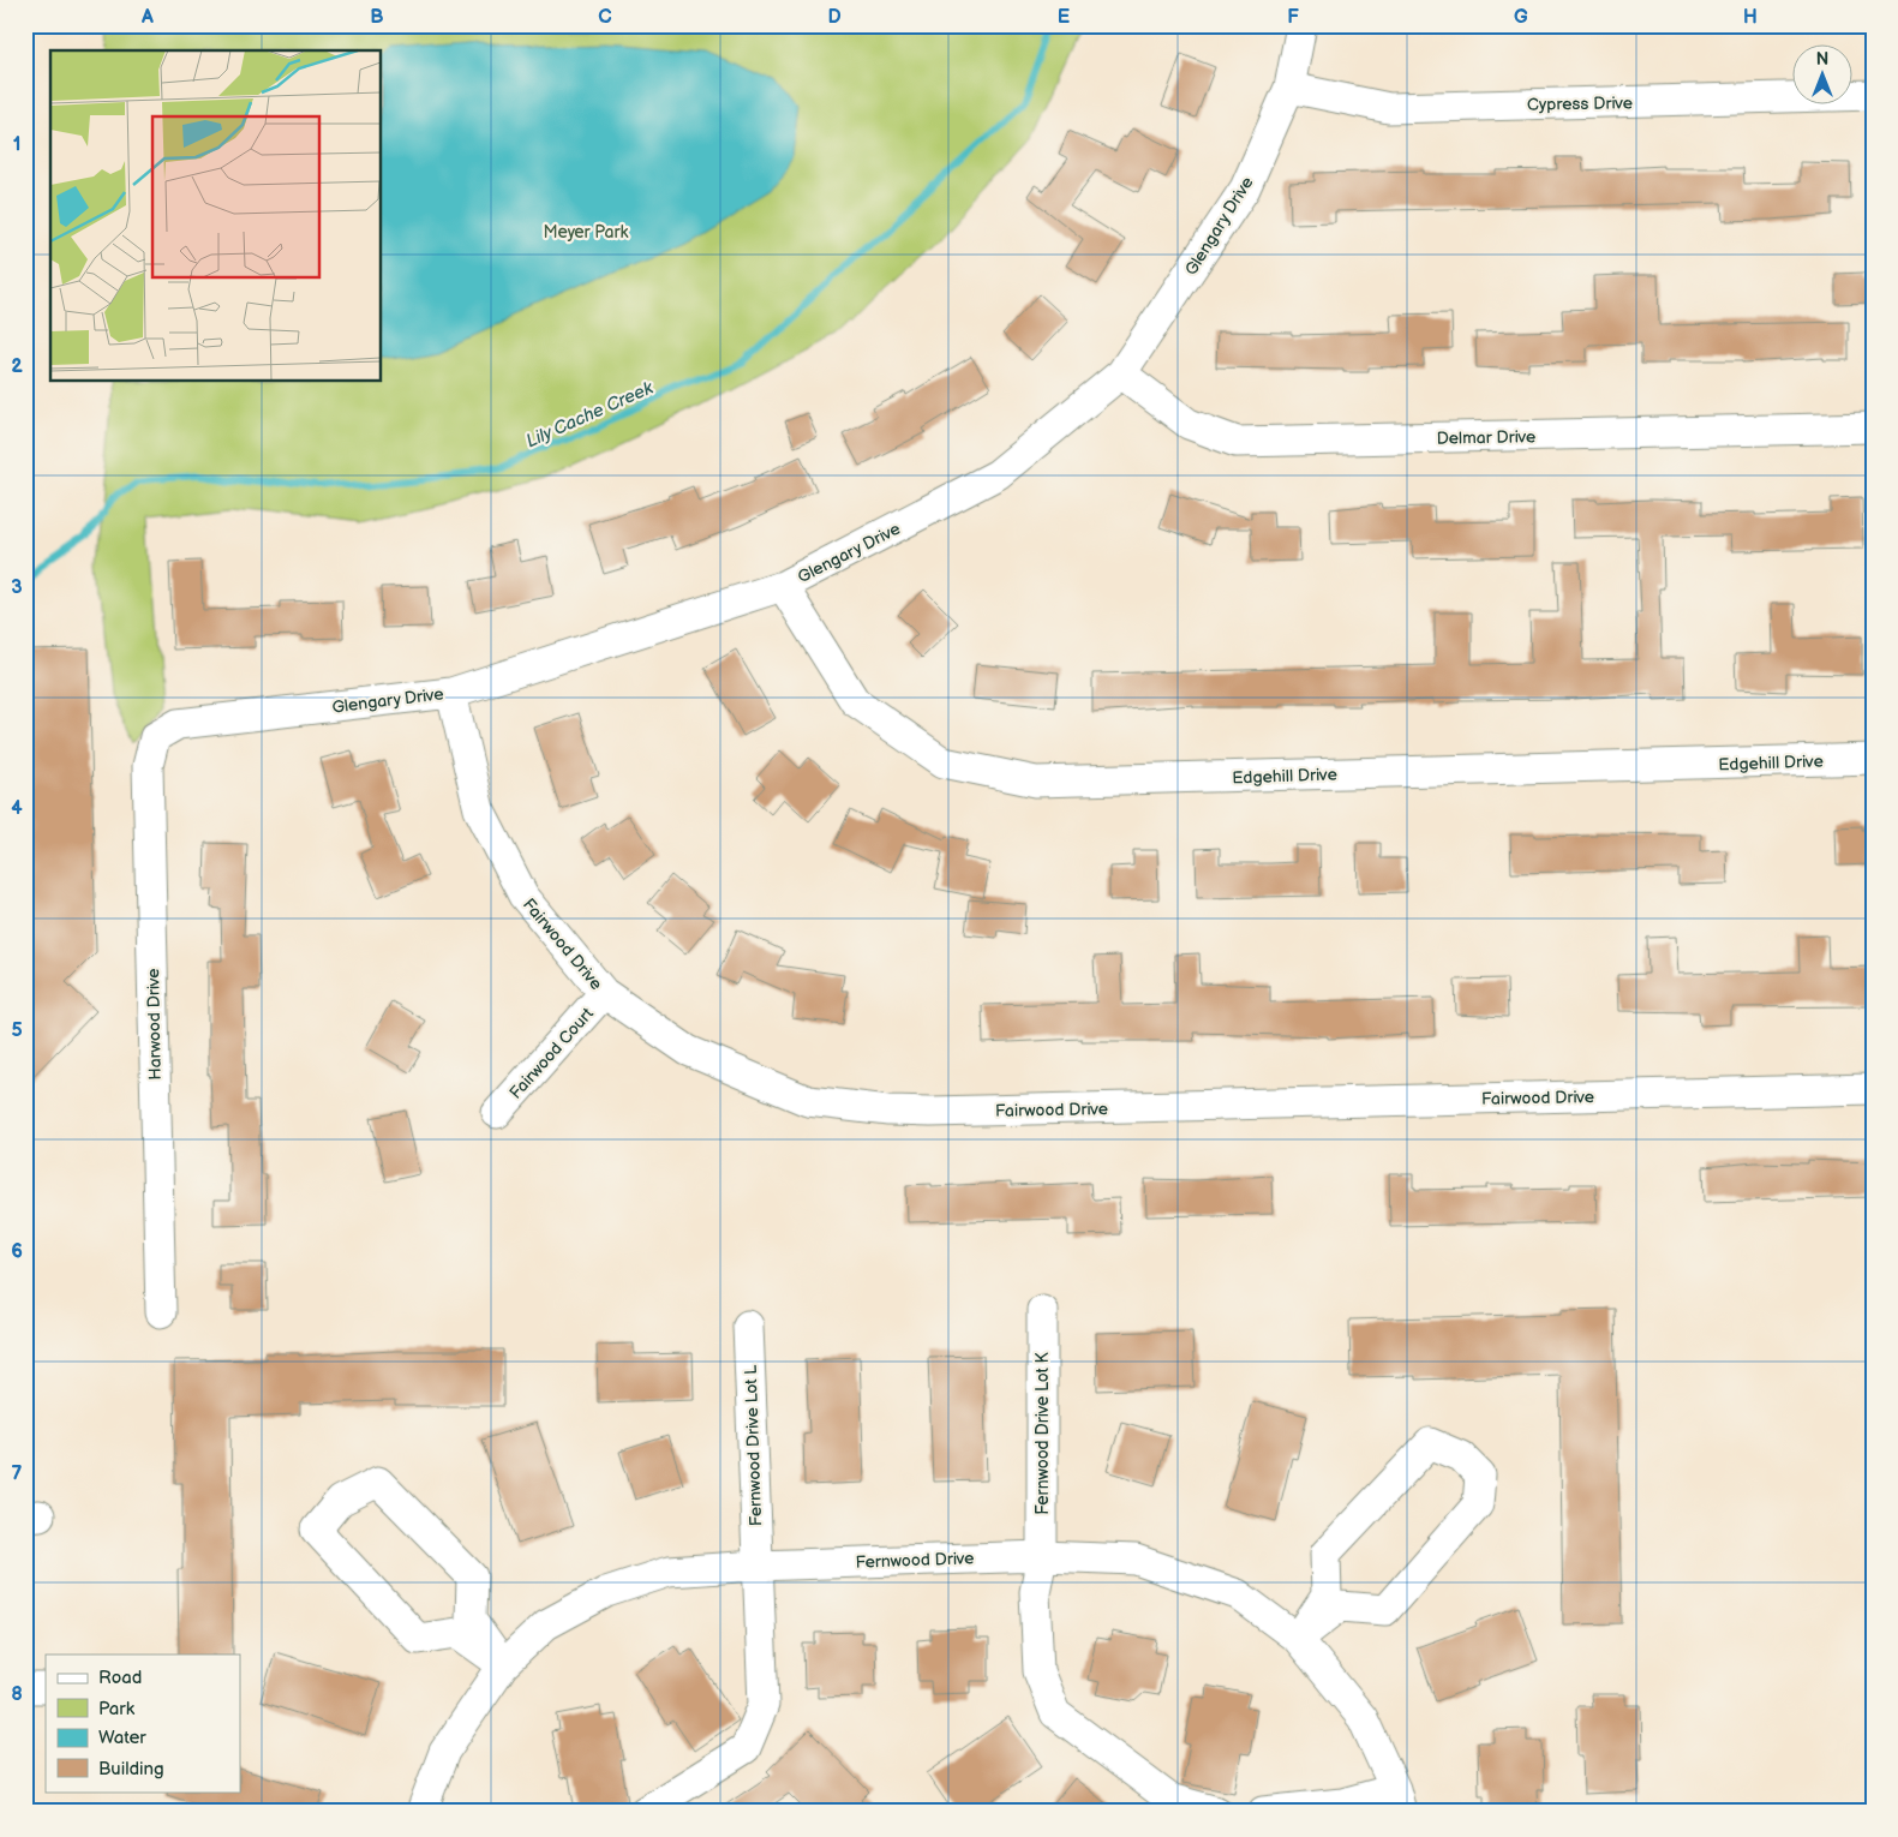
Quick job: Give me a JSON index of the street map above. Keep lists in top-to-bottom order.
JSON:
{
  "streets": {
    "street": [
      "Cypress Drive",
      "Glengary Drive",
      "Delmar Drive",
      "Edgehill Drive",
      "Fairwood Drive",
      "Harwood Drive",
      "Fairwood Court",
      "Fernwood Drive Lot K",
      "Fernwood Drive Lot L",
      "Fernwood Drive"
    ]
  },
  "crossings": [
    ["Cypress Drive", "Glengary Drive"],
    ["Glengary Drive", "Delmar Drive"],
    ["Glengary Drive", "Edgehill Drive"],
    ["Glengary Drive", "Fairwood Drive"],
    ["Glengary Drive", "Harwood Drive"],
    ["Fairwood Drive", "Fairwood Court"],
    ["Fernwood Drive Lot K", "Fernwood Drive"],
    ["Fernwood Drive Lot L", "Fernwood Drive"]
  ],
  "water": ["Lily Cache Creek"],
  "parks": ["Meyer Park"],
  "legend": [
    "Road",
    "Park",
    "Water",
    "Building"
  ],
  "north": "top",
  "grid": {
    "columns": [
      "A",
      "B",
      "C",
      "D",
      "E",
      "F",
      "G",
      "H"
    ],
    "rows": [
      "1",
      "2",
      "3",
      "4",
      "5",
      "6",
      "7",
      "8"
    ]
  }
}
